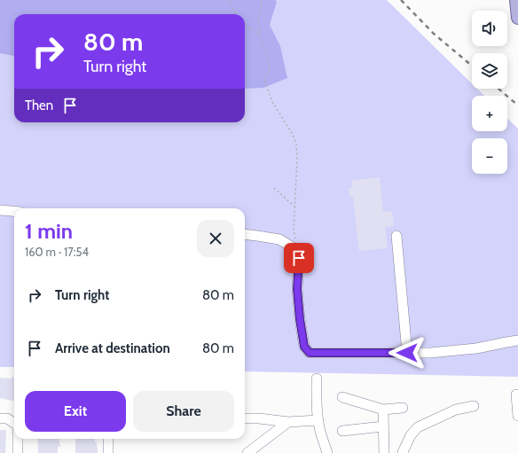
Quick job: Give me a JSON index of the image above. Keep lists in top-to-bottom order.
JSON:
{
  "page": {
    "map_buttons": ["+", "−"],
    "turn": ["80 m", "Turn right"],
    "then": "Then",
    "heading": ["1 min", "160 m · 17:54"],
    "list": [
      {
        "name": "Turn right",
        "value": "80 m"
      },
      {
        "name": "Arrive at destination",
        "value": "80 m"
      }
    ],
    "buttons": ["Exit", "Share"]
  }
}
